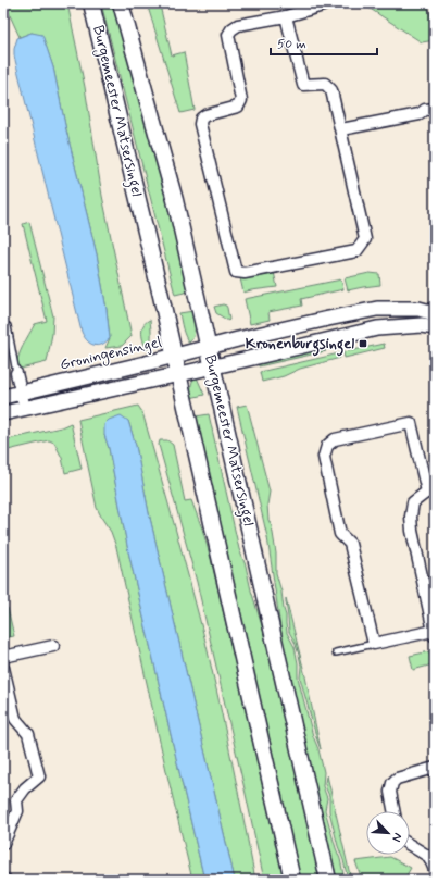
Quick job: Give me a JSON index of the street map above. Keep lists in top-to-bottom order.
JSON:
{
  "streets": {
    "main road": ["Burgemeester Matsersingel"],
    "street": ["Groningensingel"]
  },
  "crossings": [
    ["Burgemeester Matsersingel", "Groningensingel"]
  ],
  "places": {
    "transit": ["Kronenburgsingel"]
  },
  "scale_bar": "50 m",
  "north": "bottom right"
}
